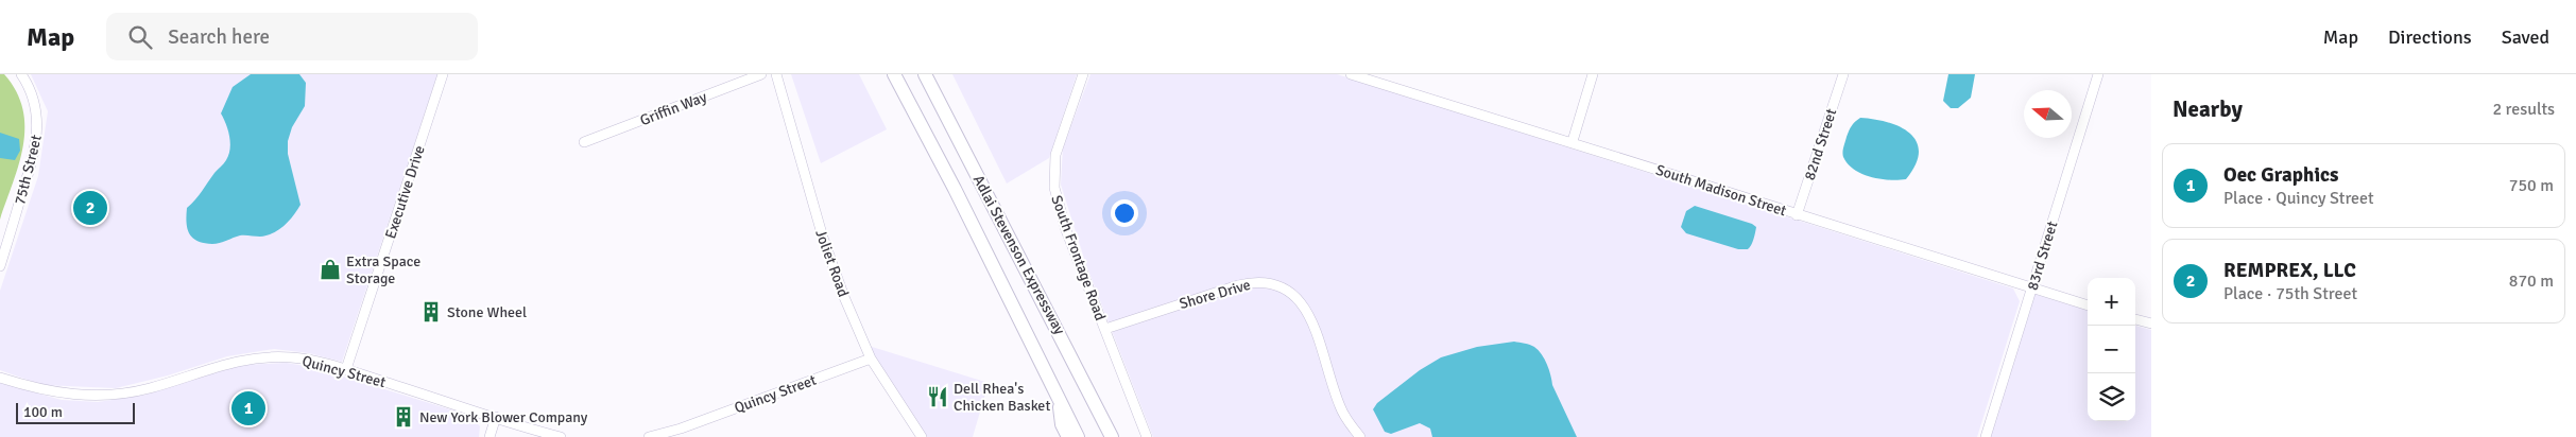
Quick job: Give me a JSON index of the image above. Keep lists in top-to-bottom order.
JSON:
{
  "streets": {
    "highway": ["Adlai Stevenson Expressway"],
    "street": [
      "Griffin Way",
      "82nd Street",
      "75th Street",
      "South Madison Street",
      "Executive Drive",
      "83rd Street",
      "South Frontage Road",
      "Joliet Road",
      "Shore Drive",
      "Quincy Street"
    ]
  },
  "crossings": [
    ["82nd Street", "South Madison Street"],
    ["South Madison Street", "83rd Street"],
    ["Executive Drive", "Quincy Street"],
    ["South Frontage Road", "Shore Drive"],
    ["Joliet Road", "Quincy Street"]
  ],
  "places": {
    "shop": ["Extra Space Storage"],
    "building": ["Stone Wheel", "New York Blower Company"],
    "restaurant": ["Dell Rhea's Chicken Basket"]
  },
  "scale_bar": "100 m",
  "north": "left",
  "page": {
    "header": "Map",
    "search": "Search here",
    "nav": ["Map", "Directions", "Saved"],
    "heading": ["Nearby", "2 results"],
    "list": [
      {
        "mark": "1",
        "name": "Oec Graphics",
        "note": "Place · Quincy Street",
        "value": "750 m"
      },
      {
        "mark": "2",
        "name": "REMPREX, LLC",
        "note": "Place · 75th Street",
        "value": "870 m"
      }
    ],
    "pins": ["2", "1"],
    "map_buttons": ["+", "−"],
    "scale": "100 m"
  }
}
